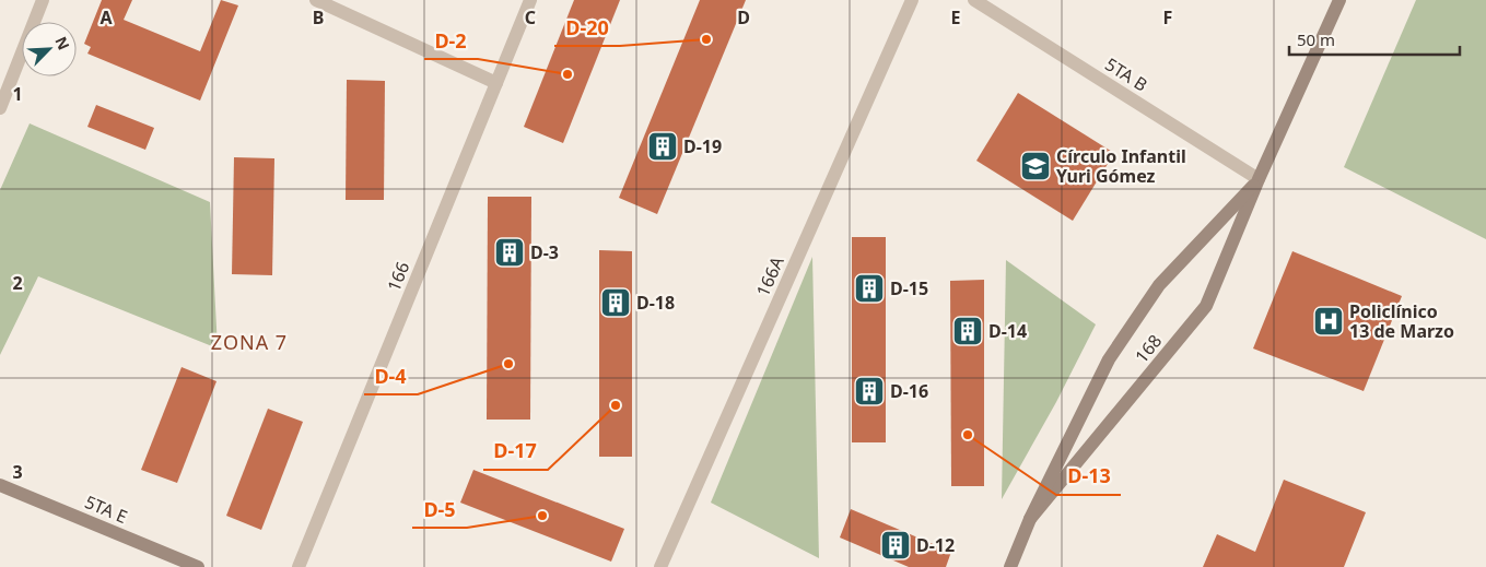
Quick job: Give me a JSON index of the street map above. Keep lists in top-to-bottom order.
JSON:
{
  "streets": {
    "street": [
      "5TA B",
      "166",
      "166A",
      "168",
      "5TA E"
    ]
  },
  "crossings": [
    ["5TA B", "168"]
  ],
  "districts": ["ZONA 7"],
  "places": {
    "other": [
      "D-20",
      "D-2",
      "D-4",
      "D-17",
      "D-13",
      "D-5"
    ],
    "building": [
      "D-19",
      "D-3",
      "D-15",
      "D-18",
      "D-14",
      "D-16",
      "D-12"
    ],
    "school or university": ["Círculo Infantil Yuri Gómez"],
    "hospital": ["Policlínico 13 de Marzo"]
  },
  "scale_bar": "50 m",
  "north": "top right",
  "grid": {
    "columns": [
      "A",
      "B",
      "C",
      "D",
      "E",
      "F"
    ],
    "rows": ["1", "2", "3"]
  }
}
